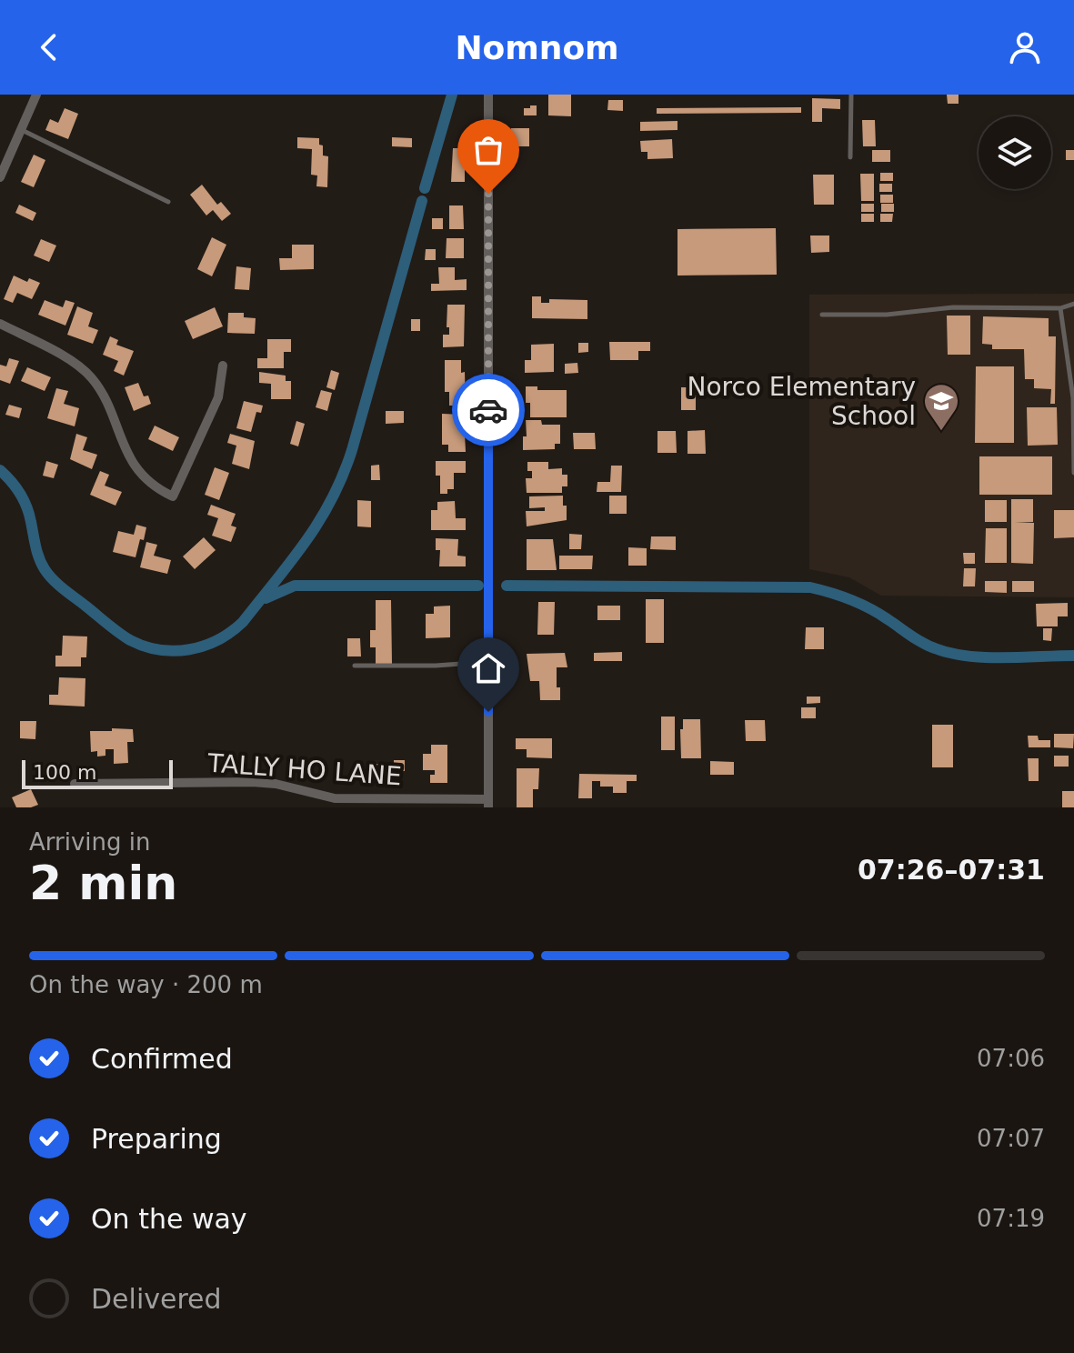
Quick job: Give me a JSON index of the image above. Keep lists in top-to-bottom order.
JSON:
{
  "streets": {
    "street": ["TALLY HO LANE"]
  },
  "places": {
    "school or university": ["Norco Elementary School"]
  },
  "scale_bar": "100 m",
  "page": {
    "header": "Nomnom",
    "scale": "100 m",
    "heading": ["2 min", "Arriving in", "07:26–07:31"],
    "bar": "On the way · 200 m",
    "list": [
      ["Confirmed", "07:06"],
      ["Preparing", "07:07"],
      ["On the way", "07:19"],
      "Delivered"
    ]
  }
}
